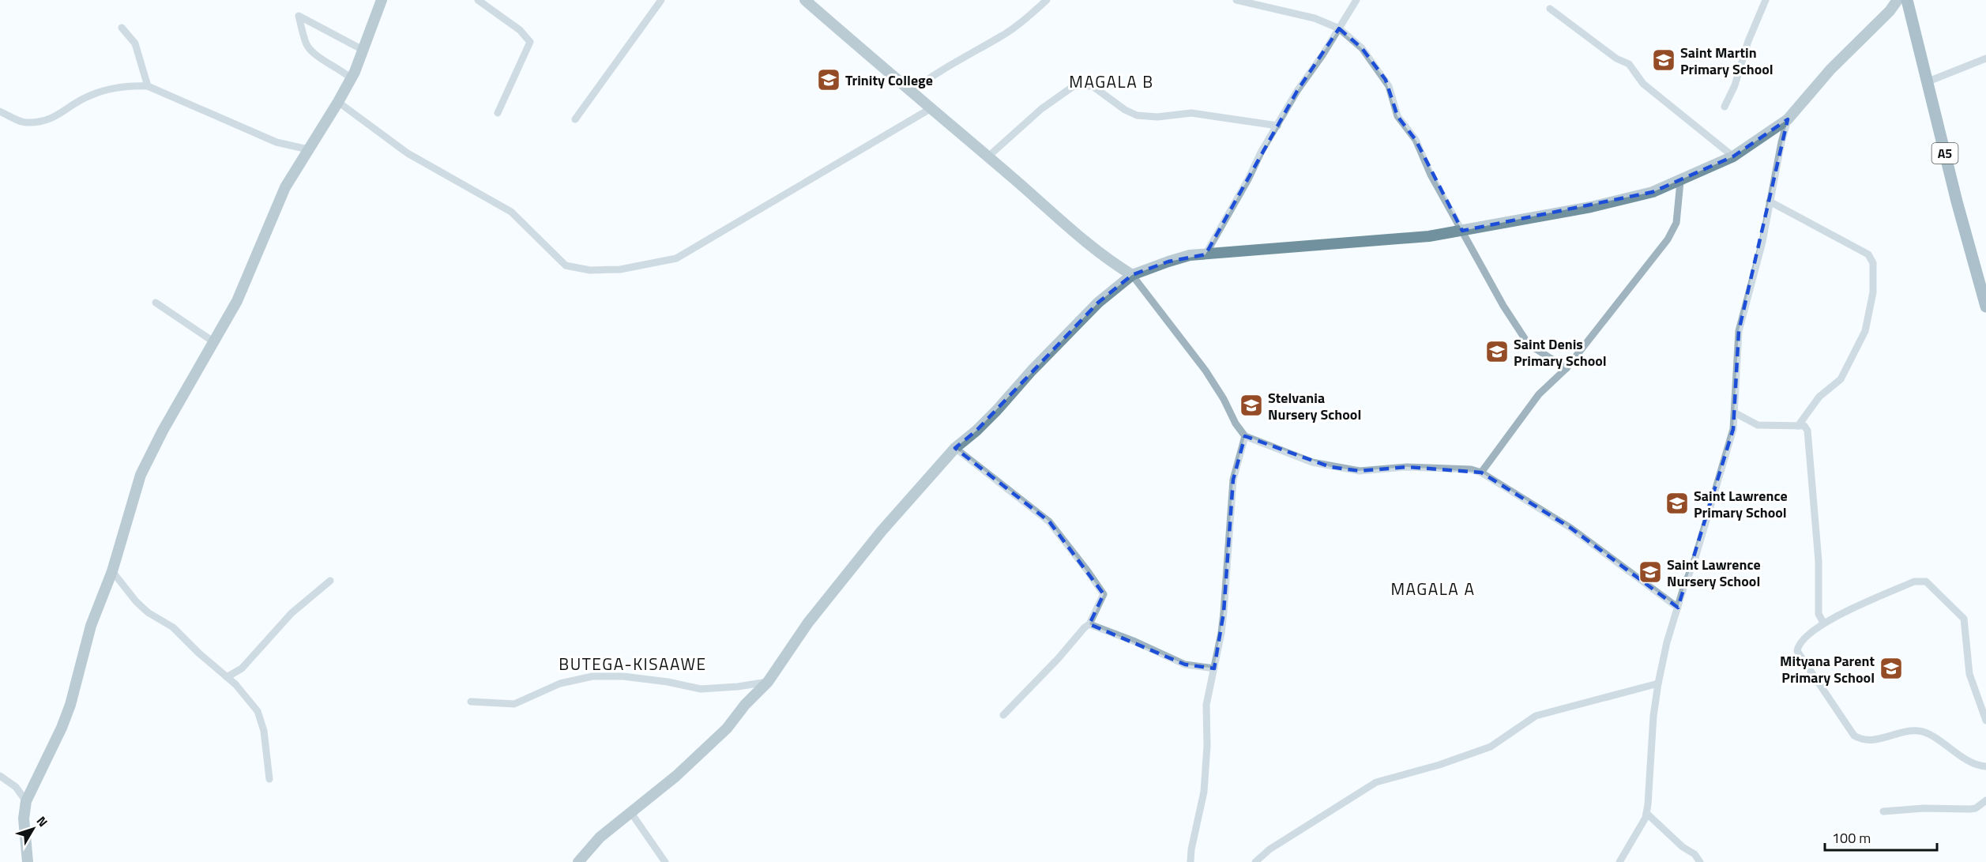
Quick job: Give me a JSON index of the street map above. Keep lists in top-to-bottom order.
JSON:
{
  "streets": {
    "main road": ["A5"]
  },
  "districts": ["MAGALA B", "MAGALA A", "BUTEGA-KISAAWE"],
  "places": {
    "school or university": [
      "Saint Martin Primary School",
      "Trinity College",
      "Saint Denis Primary School",
      "Stelvania Nursery School",
      "Saint Lawrence Primary School",
      "Saint Lawrence Nursery School",
      "Mityana Parent Primary School"
    ]
  },
  "scale_bar": "100 m",
  "north": "top right"
}
